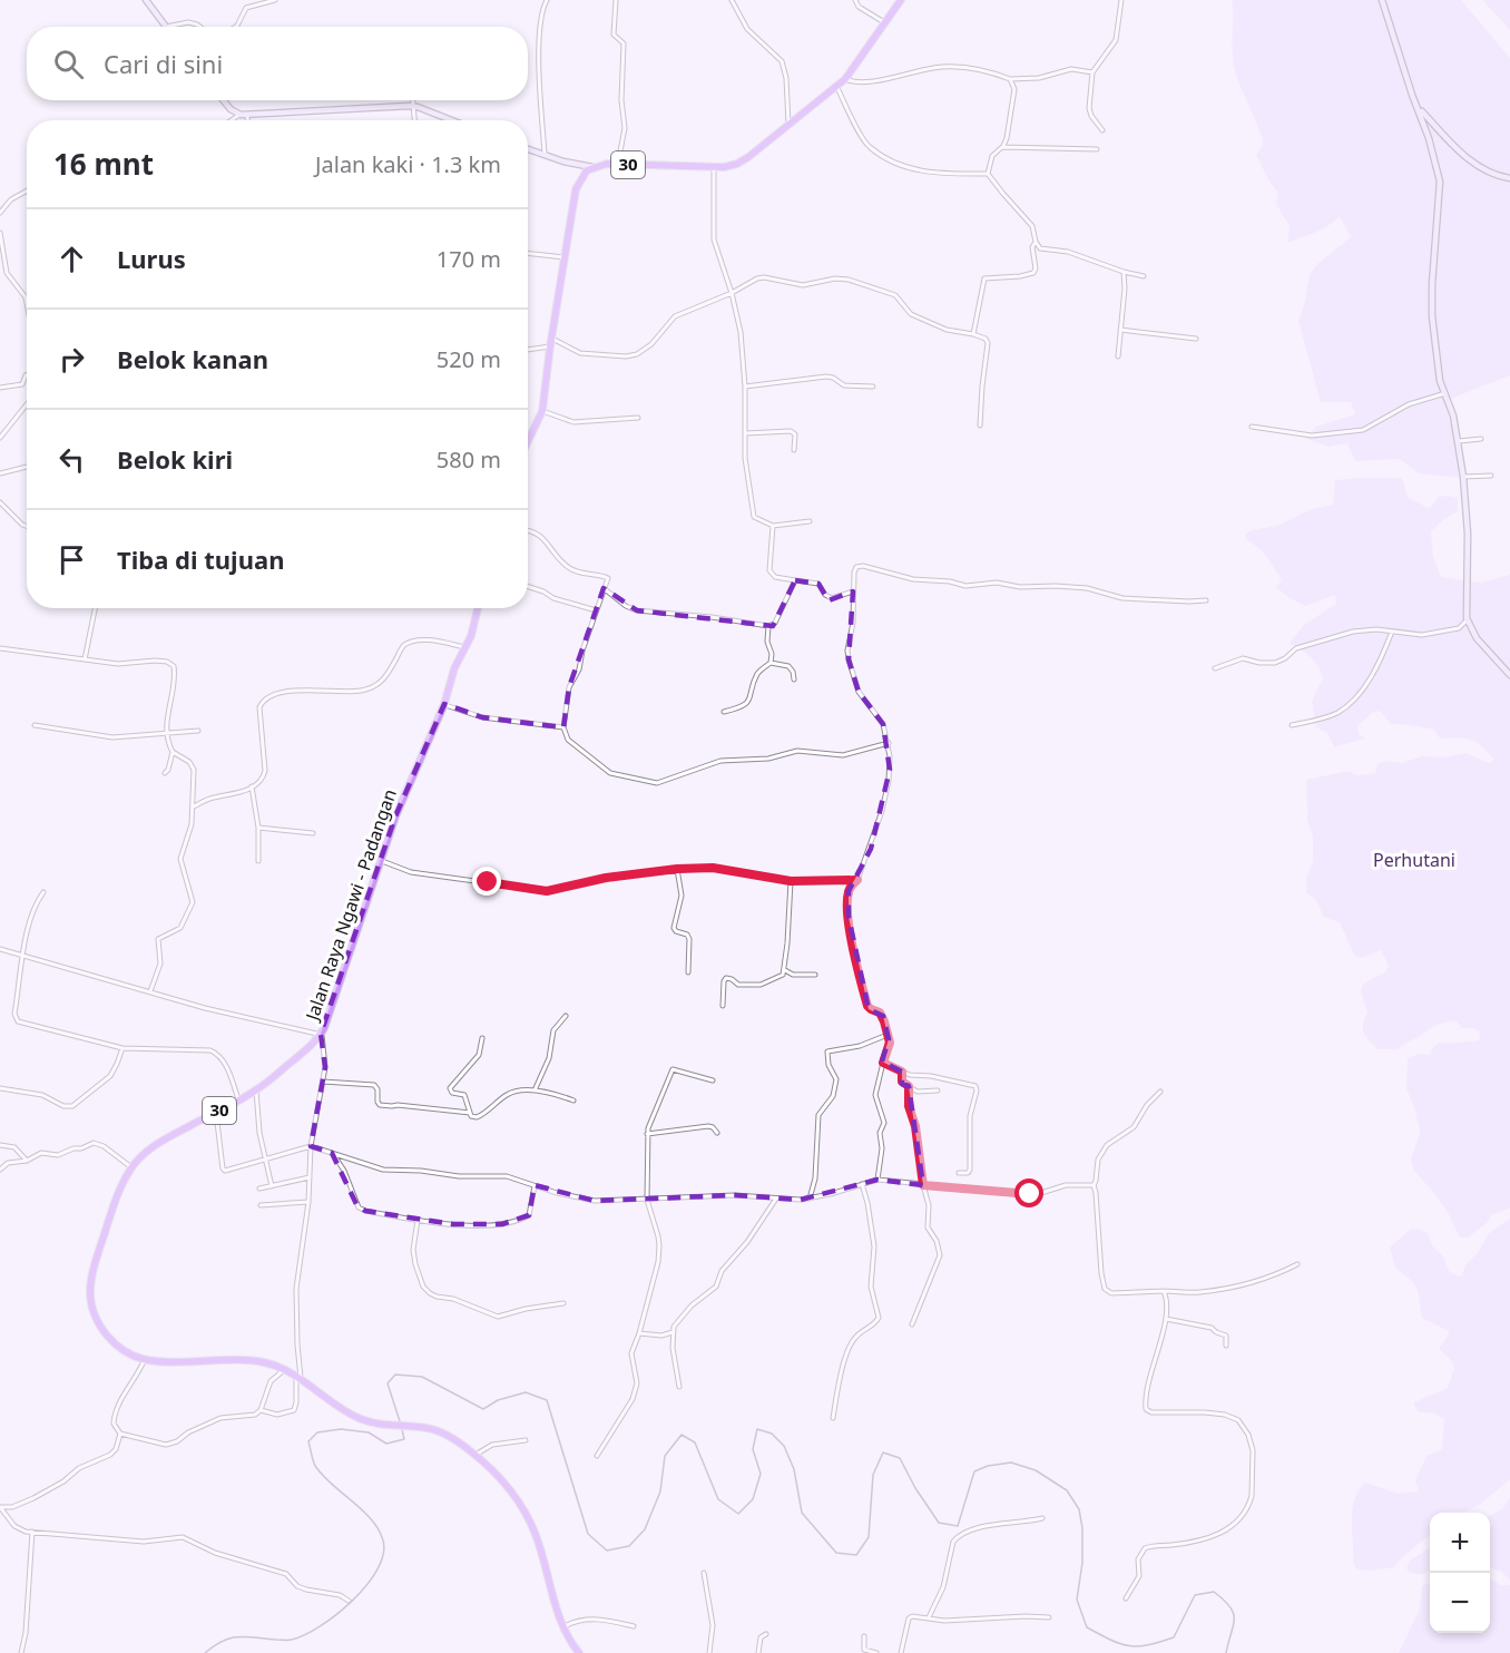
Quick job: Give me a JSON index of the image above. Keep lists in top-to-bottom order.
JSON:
{
  "streets": {
    "highway": ["30", "Jalan Raya Ngawi - Padangan"]
  },
  "crossings": [
    ["30", "Jalan Raya Ngawi - Padangan"]
  ],
  "parks": ["Perhutani"],
  "page": {
    "search": "Cari di sini",
    "heading": ["16 mnt", "Jalan kaki · 1.3 km"],
    "list": [
      ["Lurus", "170 m"],
      ["Belok kanan", "520 m"],
      ["Belok kiri", "580 m"],
      "Tiba di tujuan"
    ],
    "map_buttons": ["+", "−"]
  }
}
